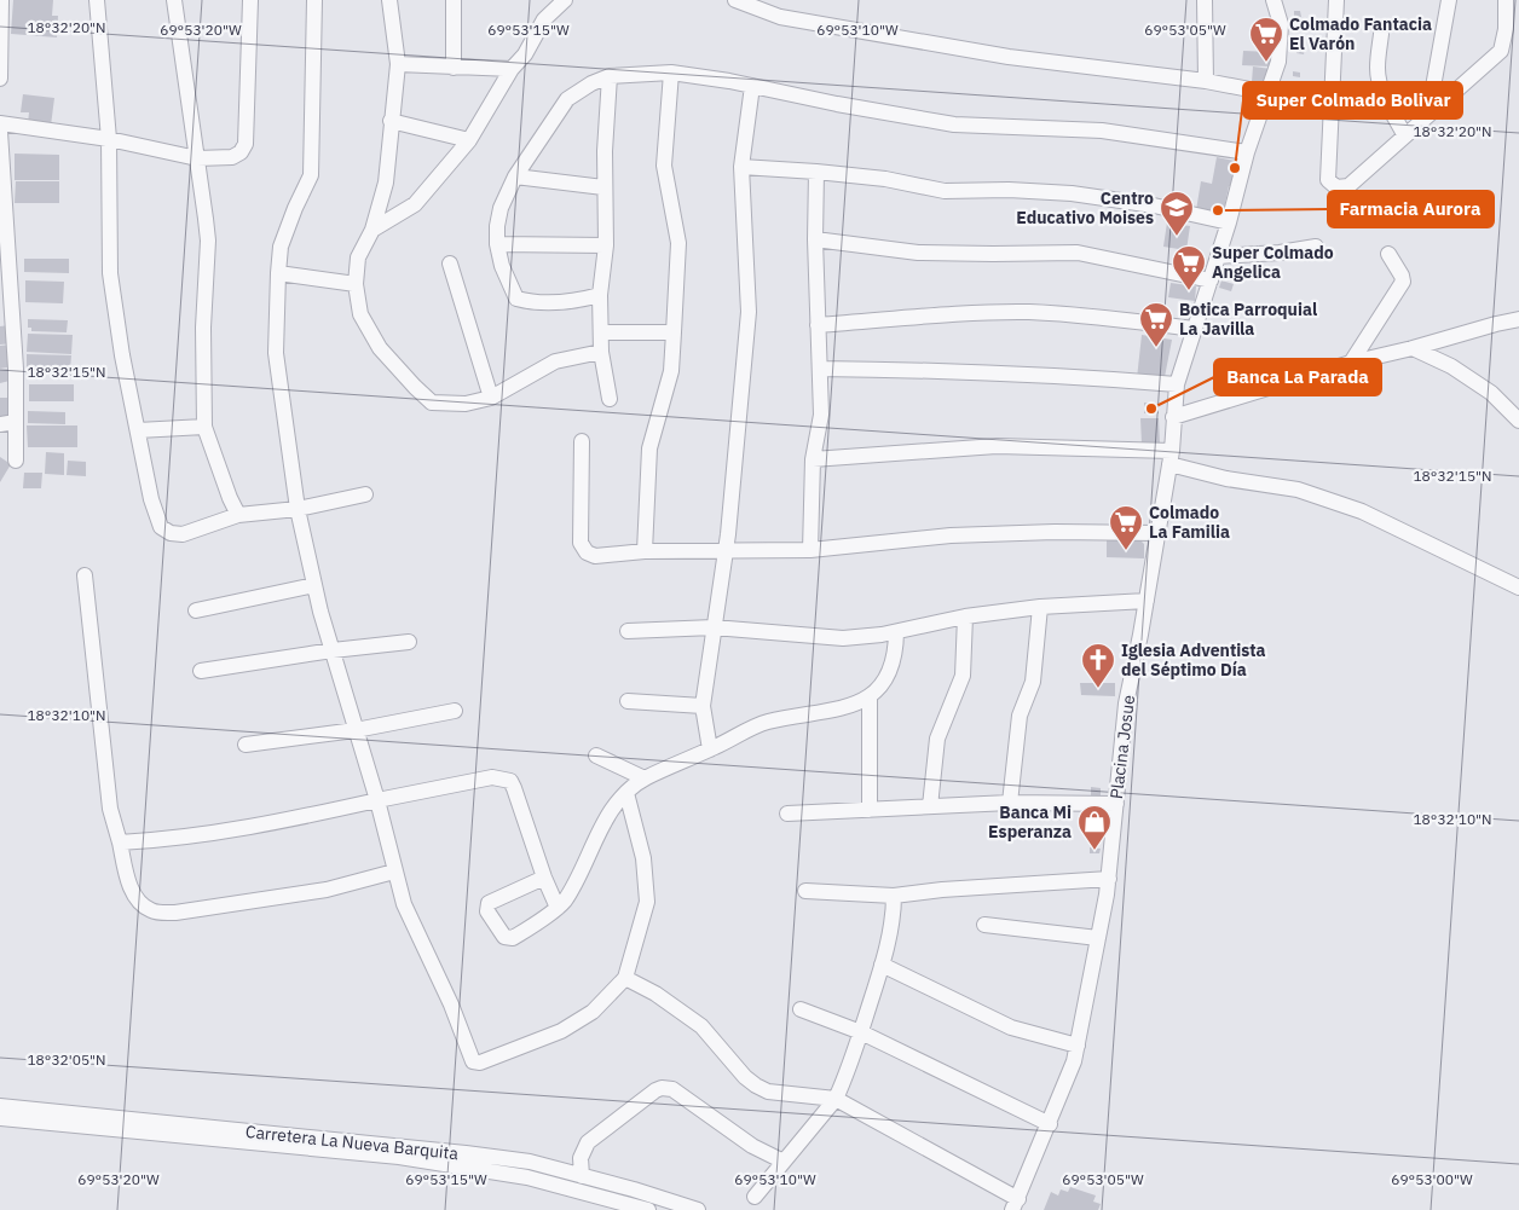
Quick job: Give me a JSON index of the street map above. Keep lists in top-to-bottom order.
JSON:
{
  "streets": {
    "street": ["Placina Josue", "Carretera La Nueva Barquita"]
  },
  "places": {
    "supermarket": [
      "Colmado Fantacia El Varón",
      "Super Colmado Angelica",
      "Botica Parroquial La Javilla",
      "Colmado La Familia"
    ],
    "other": ["Super Colmado Bolivar", "Farmacia Aurora", "Banca La Parada"],
    "school or university": ["Centro Educativo Moises"],
    "church": ["Iglesia Adventista del Séptimo Día"],
    "shop": ["Banca Mi Esperanza"]
  },
  "coordinates": [
    "18°32'20\"N",
    "69°53'20\"W",
    "69°53'15\"W",
    "69°53'10\"W",
    "69°53'05\"W",
    "18°32'15\"N",
    "18°32'10\"N",
    "18°32'05\"N",
    "69°53'00\"W"
  ]
}
